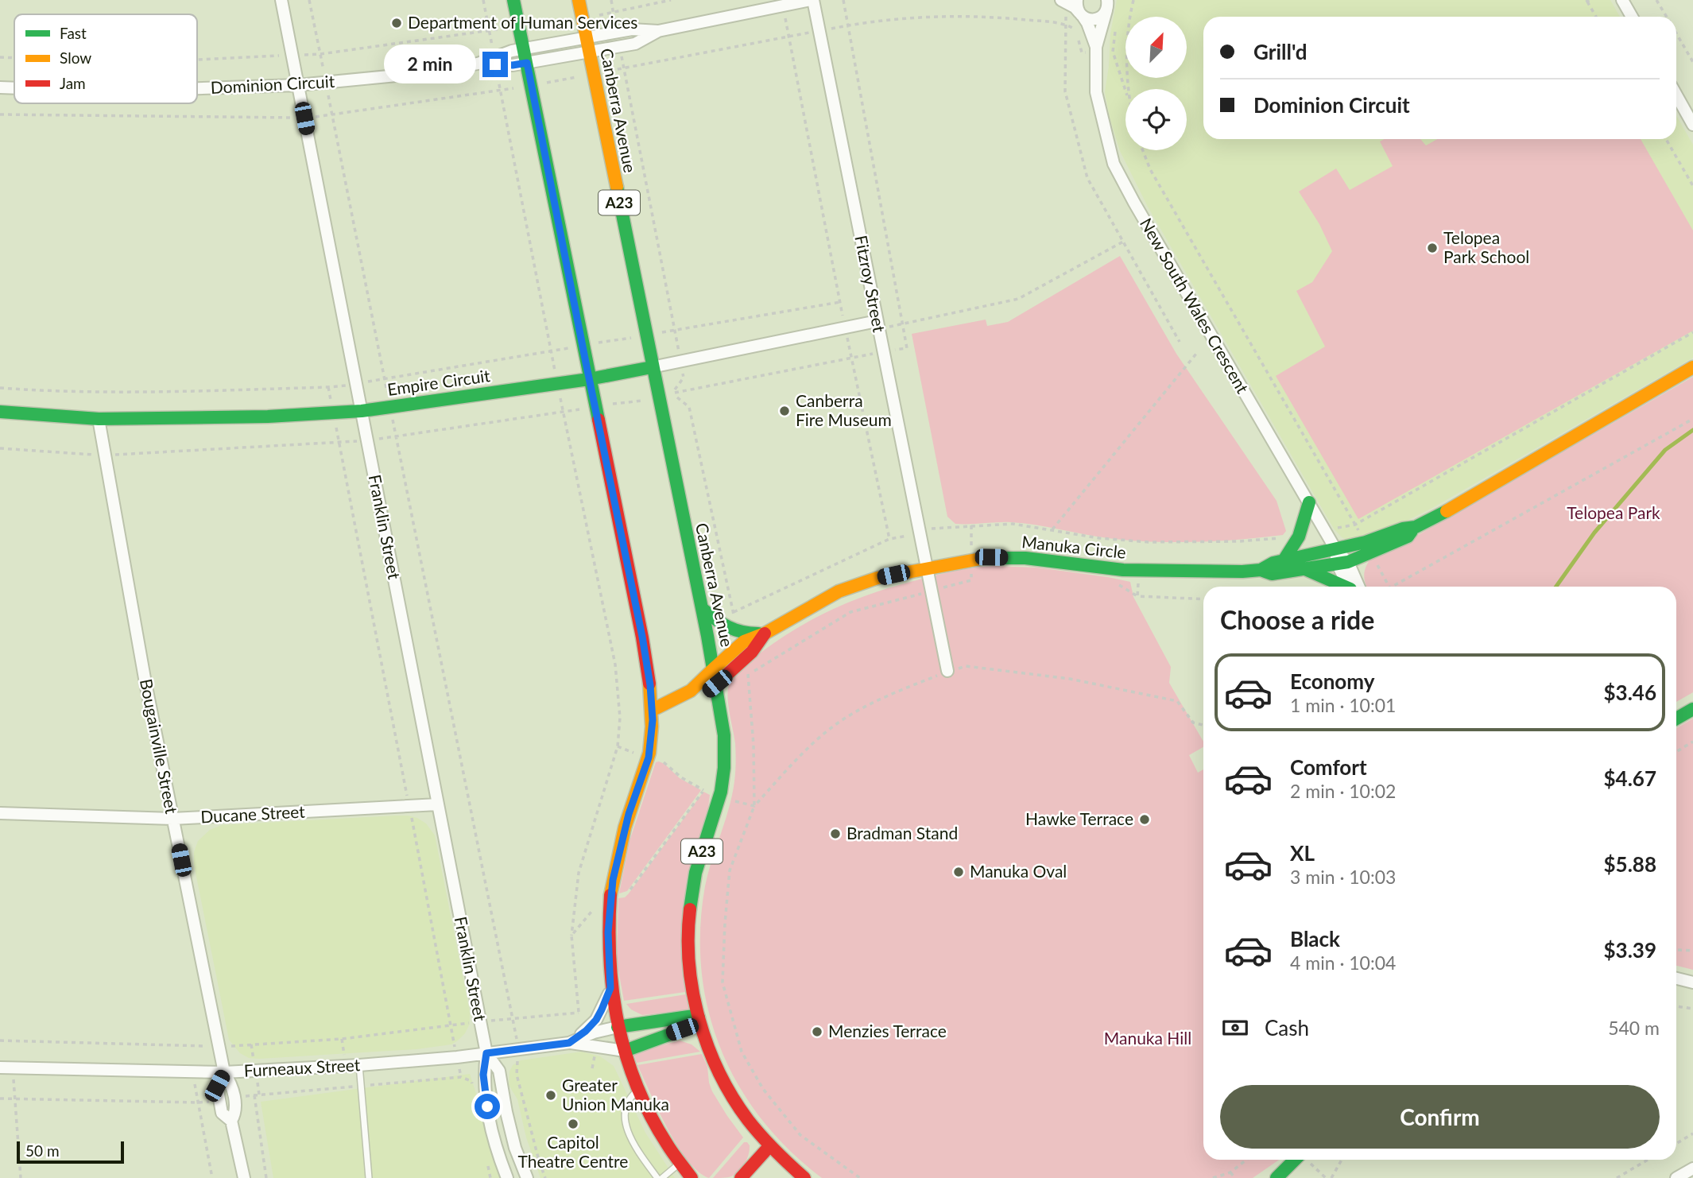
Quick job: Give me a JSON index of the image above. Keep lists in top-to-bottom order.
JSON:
{
  "streets": {
    "main road": [
      "Canberra Avenue",
      "A23",
      "Empire Circuit",
      "Manuka Circle"
    ],
    "street": [
      "Dominion Circuit",
      "Fitzroy Street",
      "New South Wales Crescent",
      "Franklin Street",
      "Bougainville Street",
      "Ducane Street",
      "Furneaux Street"
    ]
  },
  "crossings": [
    ["Dominion Circuit", "Canberra Avenue"],
    ["Dominion Circuit", "Fitzroy Street"],
    ["Dominion Circuit", "Franklin Street"],
    ["Canberra Avenue", "Empire Circuit"],
    ["Canberra Avenue", "Manuka Circle"],
    ["Fitzroy Street", "Empire Circuit"],
    ["Fitzroy Street", "Manuka Circle"],
    ["New South Wales Crescent", "Manuka Circle"],
    ["Empire Circuit", "Franklin Street"],
    ["Empire Circuit", "Bougainville Street"],
    ["Franklin Street", "Ducane Street"],
    ["Franklin Street", "Furneaux Street"],
    ["Bougainville Street", "Ducane Street"],
    ["Bougainville Street", "Furneaux Street"]
  ],
  "parks": ["Telopea Park", "Manuka Hill"],
  "places": [
    "Department of Human Services",
    "Telopea Park School",
    "Canberra Fire Museum",
    "Hawke Terrace",
    "Bradman Stand",
    "Manuka Oval",
    "Menzies Terrace",
    "Greater Union Manuka",
    "Capitol Theatre Centre"
  ],
  "legend": ["Fast", "Slow", "Jam"],
  "scale_bar": "50 m",
  "north": "top right",
  "page": {
    "banner": ["Grill'd", "Dominion Circuit"],
    "bubble": "2 min",
    "heading": "Choose a ride",
    "list": [
      {
        "name": "Economy",
        "note": "1 min · 10:01",
        "value": "$3.46"
      },
      {
        "name": "Comfort",
        "note": "2 min · 10:02",
        "value": "$4.67"
      },
      {
        "name": "XL",
        "note": "3 min · 10:03",
        "value": "$5.88"
      },
      {
        "name": "Black",
        "note": "4 min · 10:04",
        "value": "$3.39"
      }
    ],
    "pay": ["Cash", "540 m"],
    "buttons": "Confirm",
    "scale": "50 m"
  }
}
